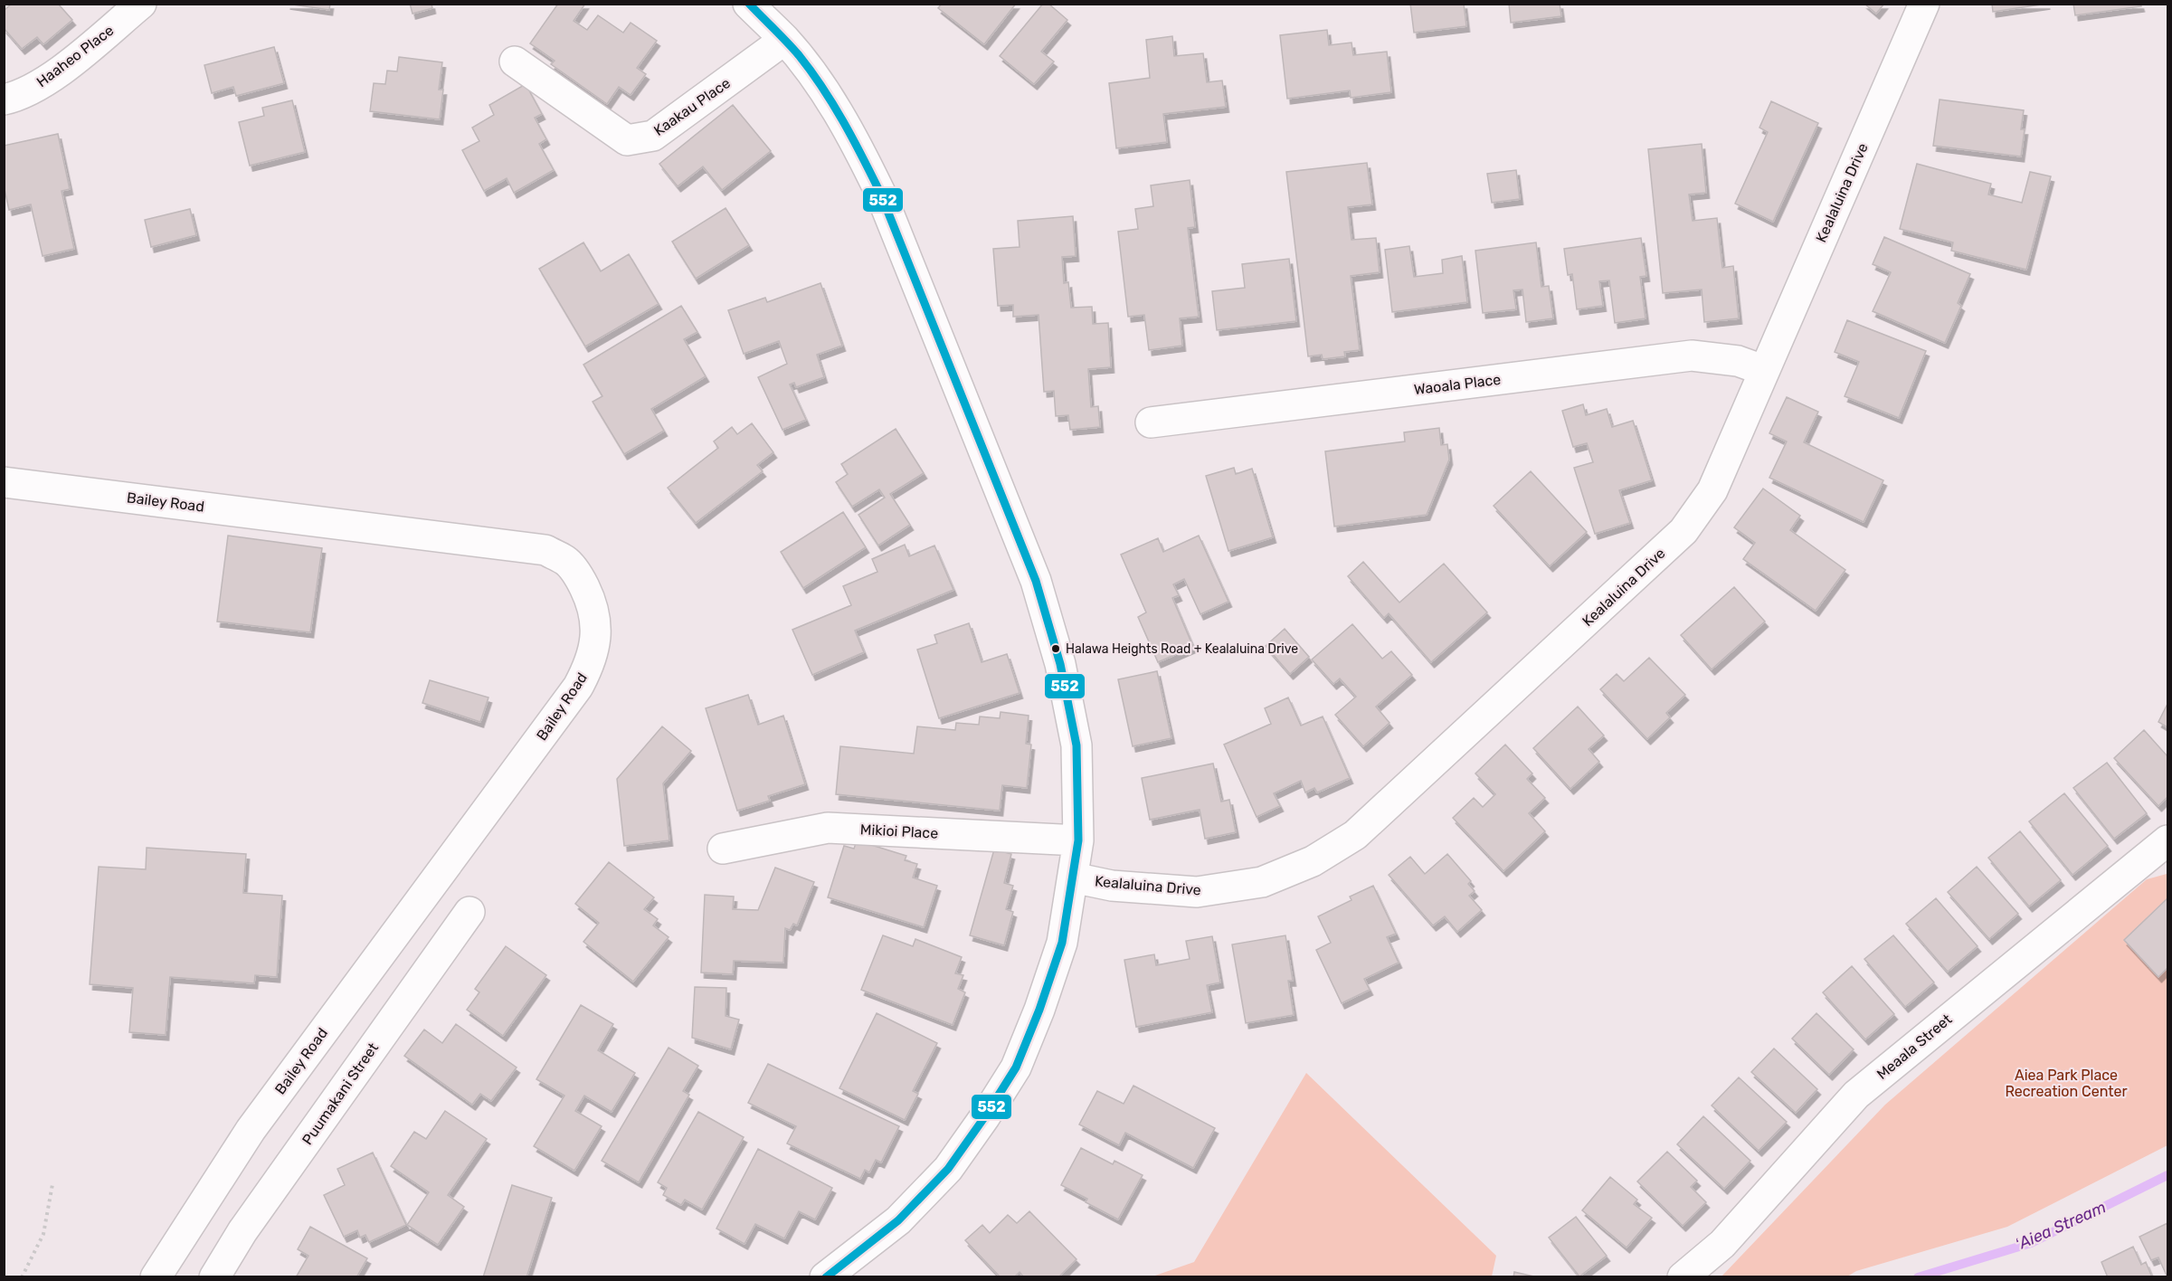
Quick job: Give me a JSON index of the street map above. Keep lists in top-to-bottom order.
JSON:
{
  "streets": {
    "street": [
      "Haaheo Place",
      "Kaakau Place",
      "Kealaluina Drive",
      "Waoala Place",
      "Bailey Road",
      "Mikioi Place",
      "Meaala Street",
      "Puumakani Street"
    ]
  },
  "crossings": [
    ["Kealaluina Drive", "Waoala Place"]
  ],
  "water": ["ʻAiea Stream"],
  "parks": ["Aiea Park Place Recreation Center"],
  "places": ["Halawa Heights Road + Kealaluina Drive"],
  "lines": ["transit line 552"]
}
